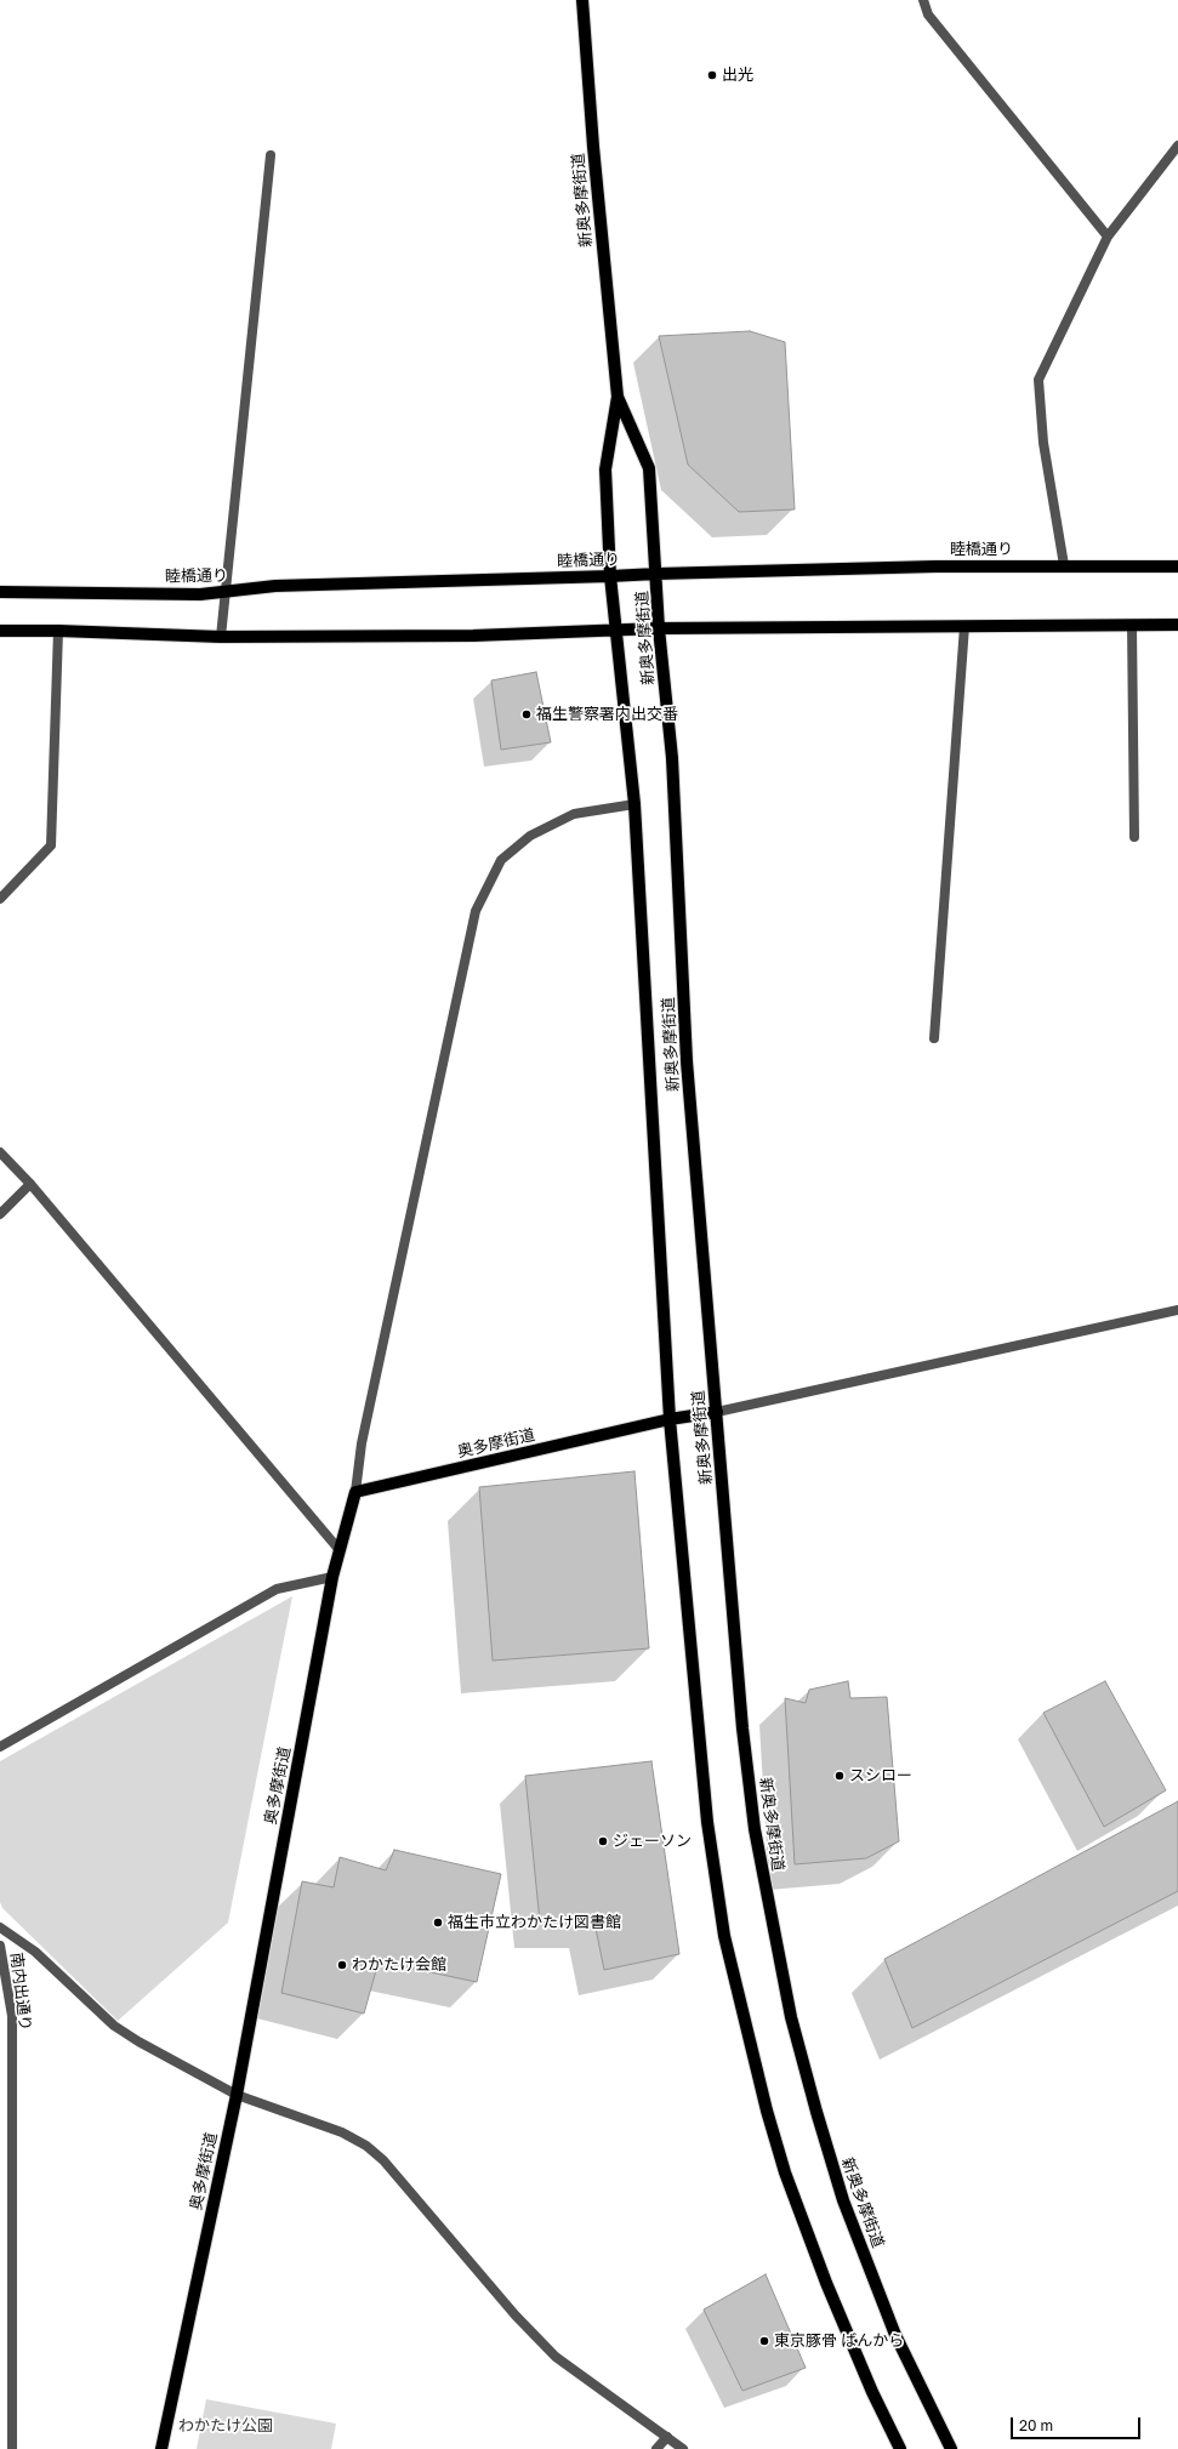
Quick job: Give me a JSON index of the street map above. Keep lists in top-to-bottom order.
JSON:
{
  "streets": {
    "main road": ["新奥多摩街道", "睦橋通り", "奥多摩街道"],
    "street": ["南内出通り"]
  },
  "crossings": [
    ["新奥多摩街道", "睦橋通り"],
    ["新奥多摩街道", "奥多摩街道"]
  ],
  "parks": ["わかたけ公園"],
  "places": [
    "出光",
    "福生警察署内出交番",
    "スシロー",
    "ジェーソン",
    "福生市立わかたけ図書館",
    "わかたけ会館",
    "東京豚骨 ばんから"
  ],
  "scale_bar": "20 m"
}
